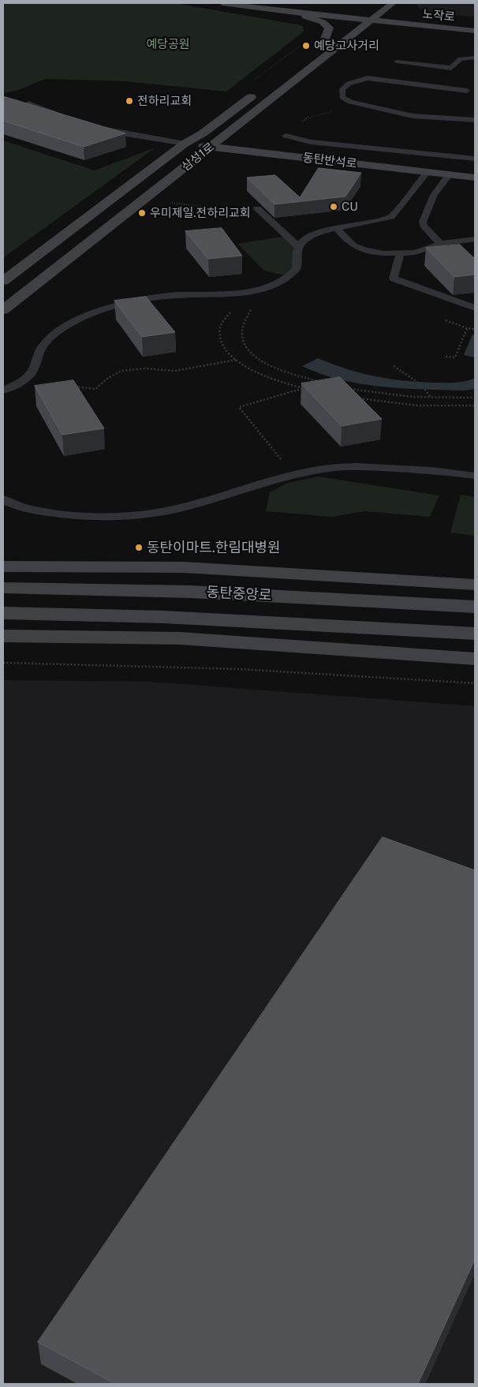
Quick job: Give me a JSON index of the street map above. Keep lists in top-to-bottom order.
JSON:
{
  "streets": {
    "street": [
      "노작로",
      "삼성1로",
      "동탄반석로",
      "동탄중앙로"
    ]
  },
  "crossings": [
    ["노작로", "삼성1로"],
    ["삼성1로", "동탄반석로"]
  ],
  "parks": ["예당공원"],
  "places": [
    "예당고사거리",
    "전하리교회",
    "CU",
    "우미제일.전하리교회",
    "동탄이마트.한림대병원"
  ]
}
